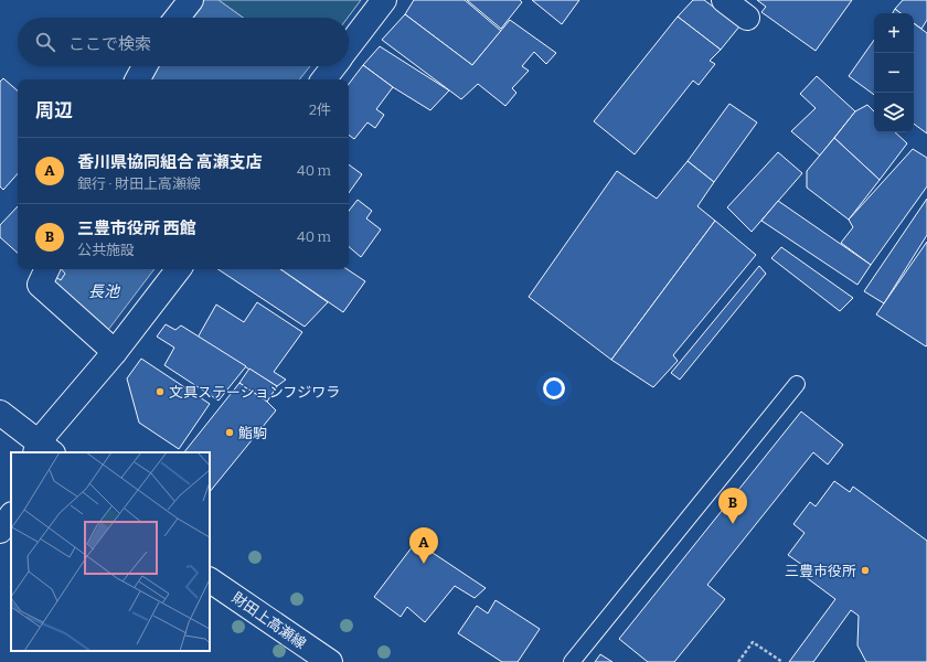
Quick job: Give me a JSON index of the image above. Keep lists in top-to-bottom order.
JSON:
{
  "streets": {
    "street": ["財田上高瀬線"]
  },
  "water": ["長池"],
  "places": ["文具ステーションフジワラ", "鮨駒", "三豊市役所"],
  "page": {
    "map_buttons": ["+", "−"],
    "search": "ここで検索",
    "heading": ["周辺", "2件"],
    "list": [
      {
        "mark": "A",
        "name": "香川県協同組合 高瀬支店",
        "note": "銀行 · 財田上高瀬線",
        "value": "40 m"
      },
      {
        "mark": "B",
        "name": "三豊市役所 西館",
        "note": "公共施設",
        "value": "40 m"
      }
    ],
    "pins": ["B", "A"]
  }
}
